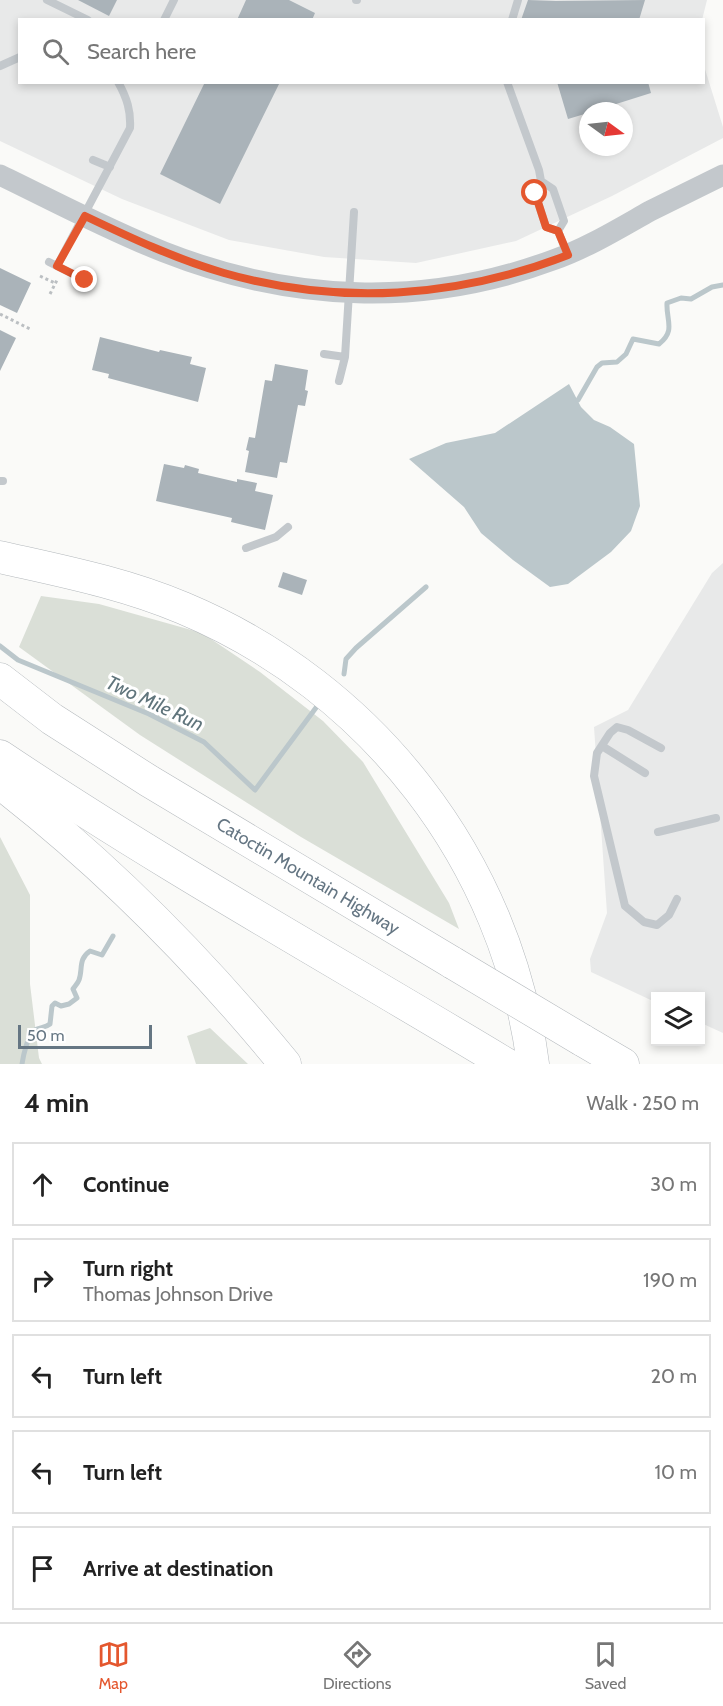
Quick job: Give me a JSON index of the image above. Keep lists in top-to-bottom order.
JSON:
{
  "streets": {
    "highway": ["Catoctin Mountain Highway"]
  },
  "water": ["Two Mile Run"],
  "scale_bar": "50 m",
  "north": "right",
  "page": {
    "search": "Search here",
    "scale": "50 m",
    "heading": ["4 min", "Walk · 250 m"],
    "list": [
      ["Continue", "30 m"],
      ["Turn right", "Thomas Johnson Drive", "190 m"],
      ["Turn left", "20 m"],
      ["Turn left", "10 m"],
      "Arrive at destination"
    ],
    "nav": ["Map", "Directions", "Saved"]
  }
}
